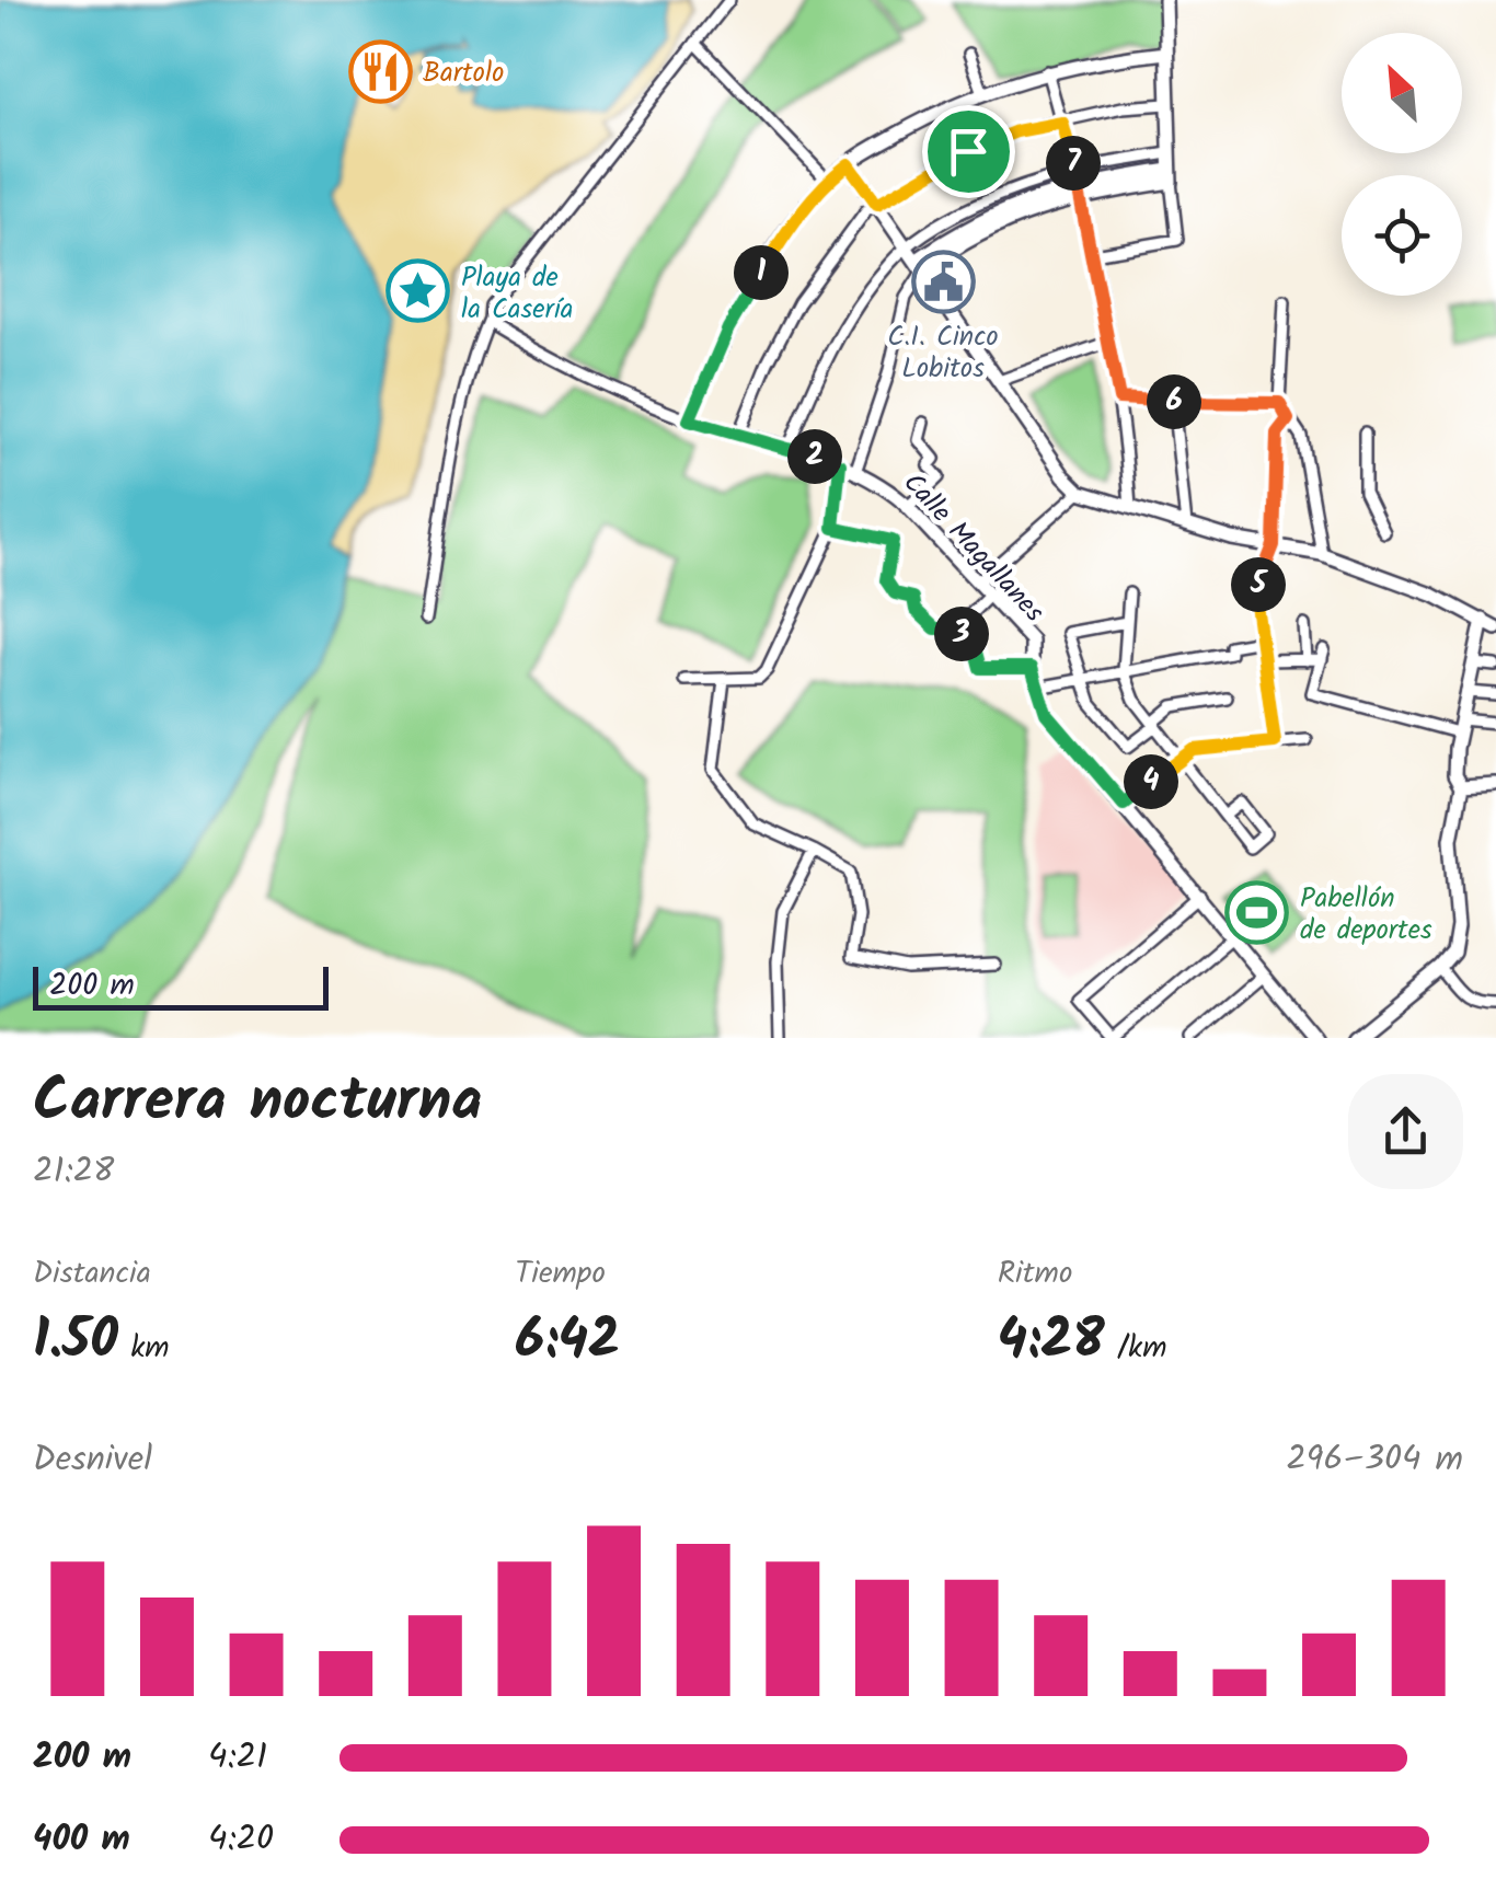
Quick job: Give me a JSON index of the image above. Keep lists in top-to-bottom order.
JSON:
{
  "streets": {
    "street": ["Calle Magallanes"]
  },
  "places": {
    "restaurant": ["Bartolo"],
    "public building": ["C.I. Cinco Lobitos"],
    "place": ["Playa de la Casería"],
    "sports": ["Pabellón de deportes"]
  },
  "scale_bar": "200 m",
  "north": "top left",
  "page": {
    "pins": [
      "7",
      "1",
      "6",
      "2",
      "5",
      "3",
      "4"
    ],
    "scale": "200 m",
    "heading": ["Carrera nocturna", "21:28"],
    "stats": [
      ["Distancia", "1.50 km"],
      ["Tiempo", "6:42"],
      ["Ritmo", "4:28 /km"]
    ],
    "chart": ["Desnivel", "296–304 m"],
    "list": [
      {
        "name": "200 m",
        "note": "4:21"
      },
      {
        "name": "400 m",
        "note": "4:20"
      }
    ]
  }
}
